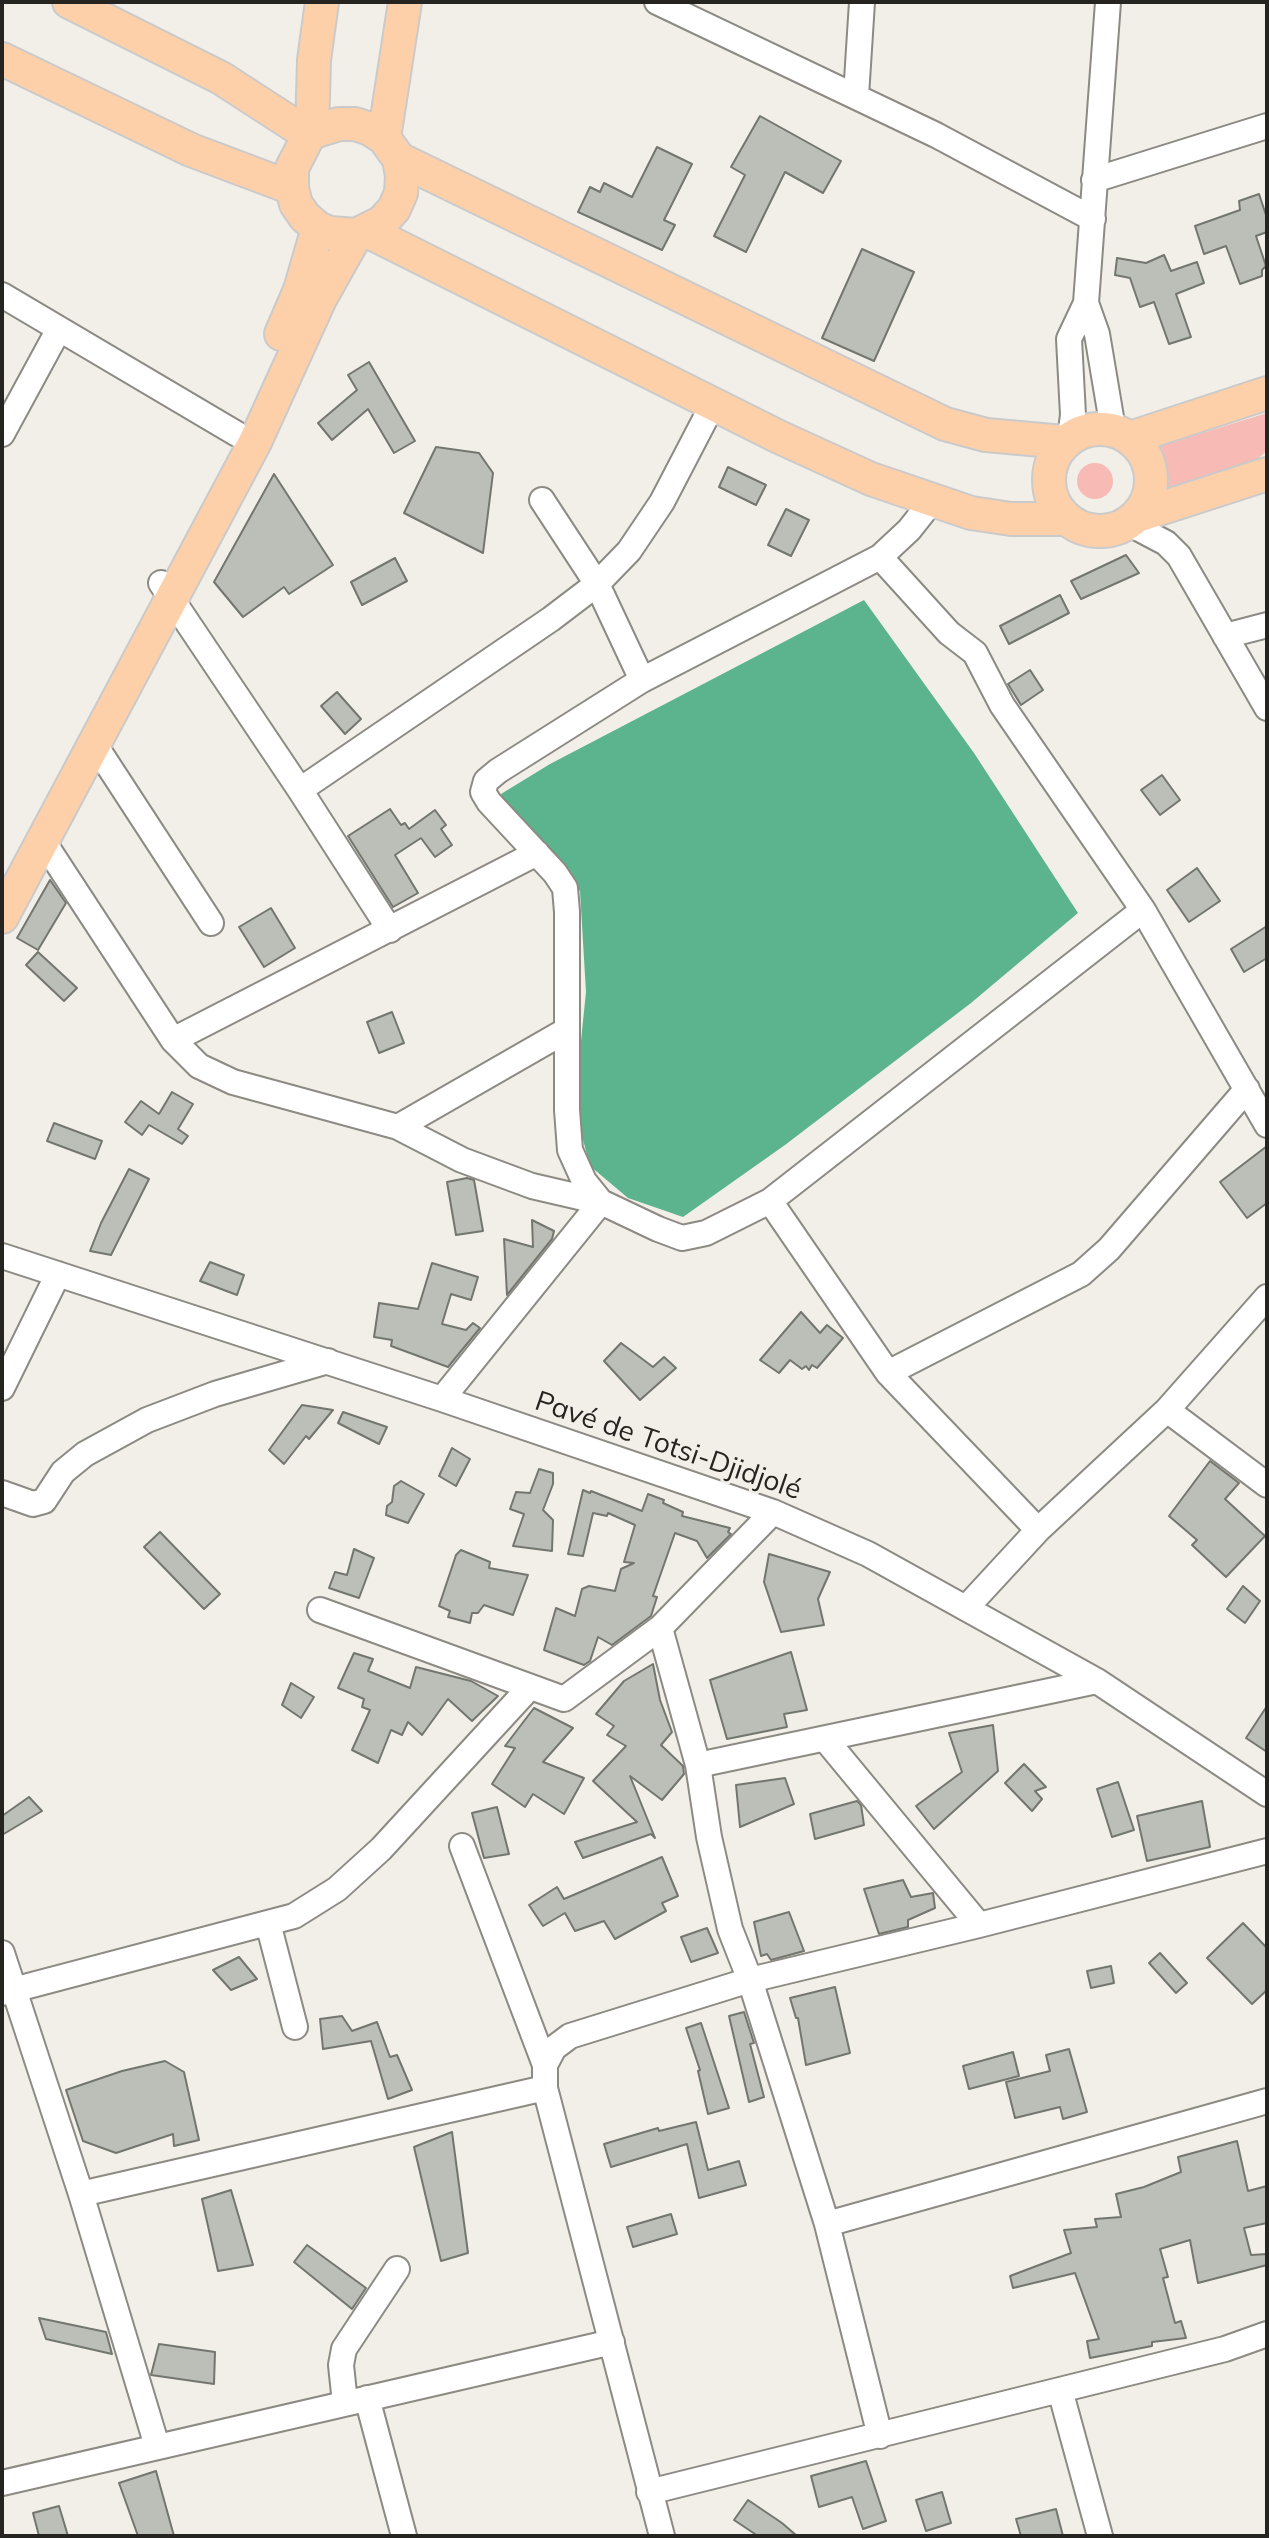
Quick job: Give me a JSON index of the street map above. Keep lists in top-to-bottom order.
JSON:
{
  "streets": {
    "street": ["Pavé de Totsi-Djidjolé"]
  }
}
